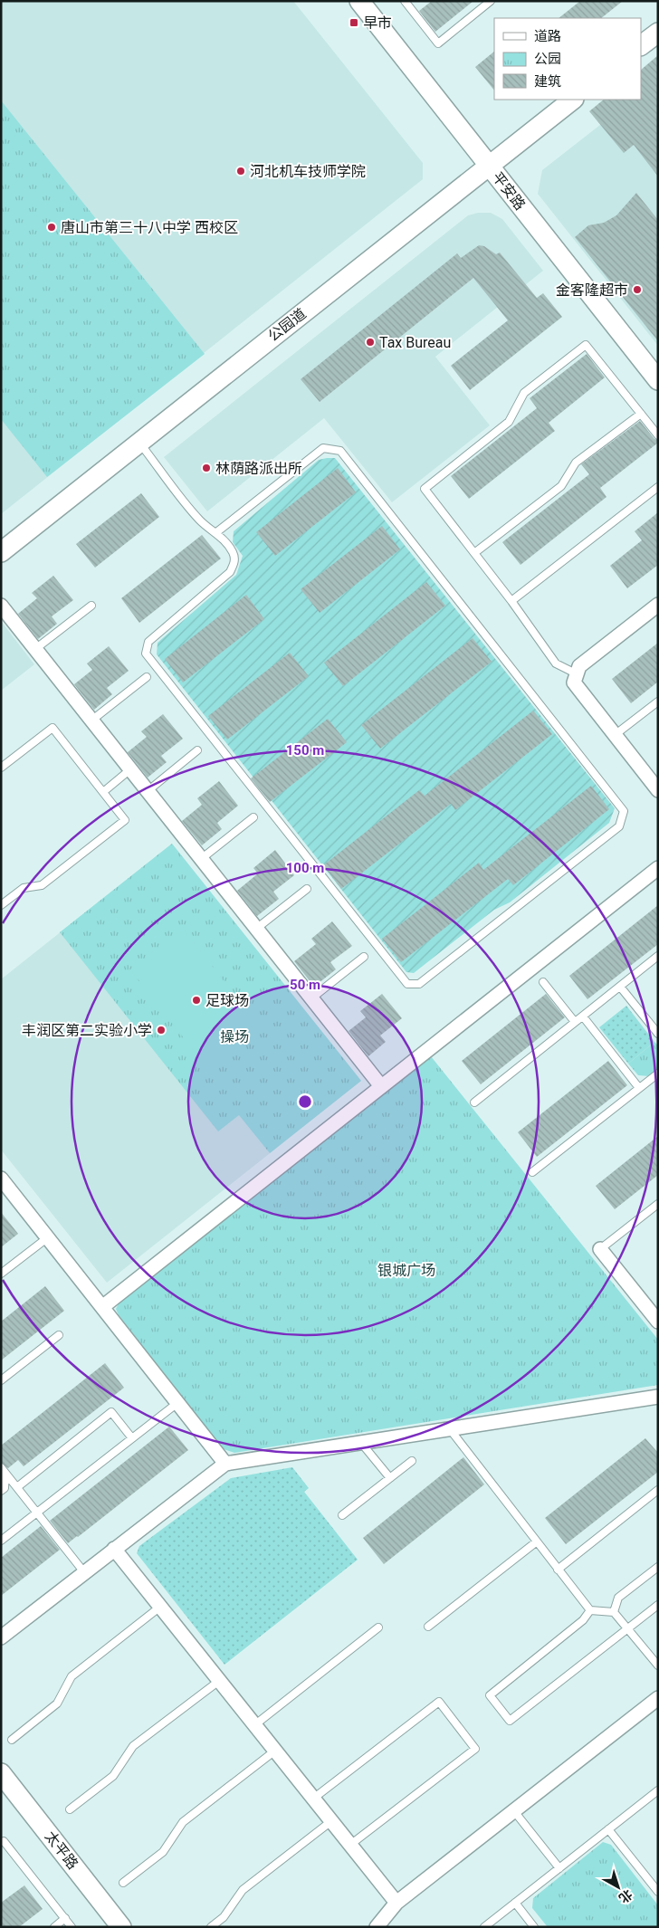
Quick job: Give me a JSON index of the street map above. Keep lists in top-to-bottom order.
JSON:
{
  "streets": {
    "main road": ["平安路", "公园道", "太平路"]
  },
  "crossings": [
    ["平安路", "公园道"]
  ],
  "parks": ["操场", "银城广场"],
  "places": {
    "transit": ["早市"],
    "other": [
      "河北机车技师学院",
      "唐山市第三十八中学 西校区",
      "金客隆超市",
      "Tax Bureau",
      "林荫路派出所",
      "足球场",
      "丰润区第二实验小学"
    ]
  },
  "legend": ["道路", "公园", "建筑"],
  "north": "bottom right",
  "rings": ["150 m", "100 m", "50 m"]
}
